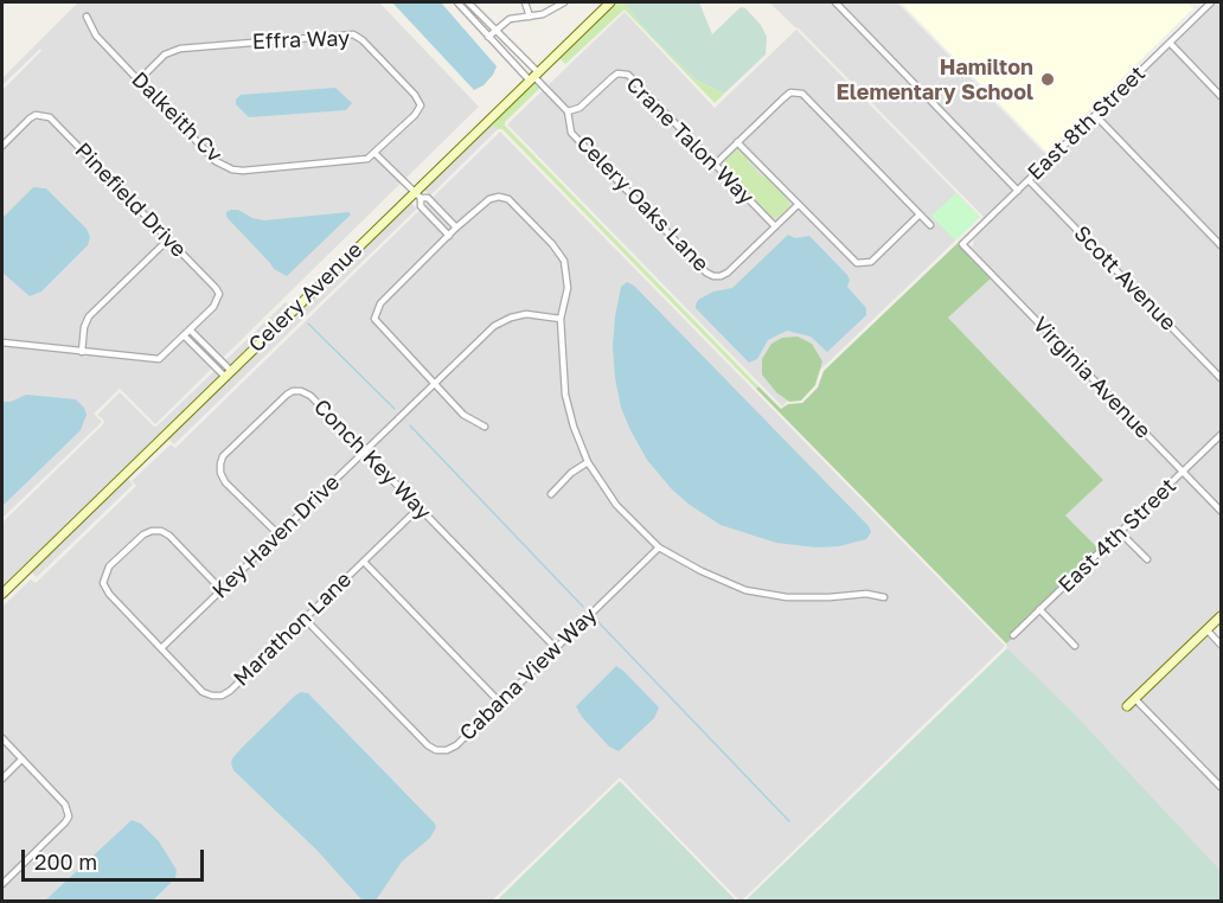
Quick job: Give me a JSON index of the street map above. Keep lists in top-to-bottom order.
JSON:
{
  "streets": {
    "main road": ["Celery Avenue"],
    "street": [
      "Effra Way",
      "Dalkeith Cv",
      "East 8th Street",
      "Crane Talon Way",
      "Pinefield Drive",
      "Celery Oaks Lane",
      "Scott Avenue",
      "Virginia Avenue",
      "Conch Key Way",
      "East 4th Street",
      "Key Haven Drive",
      "Marathon Lane",
      "Cabana View Way"
    ]
  },
  "crossings": [
    ["Effra Way", "Dalkeith Cv"],
    ["East 8th Street", "Scott Avenue"],
    ["East 8th Street", "Virginia Avenue"],
    ["Crane Talon Way", "Celery Oaks Lane"],
    ["Celery Oaks Lane", "Celery Avenue"],
    ["Virginia Avenue", "East 4th Street"],
    ["Conch Key Way", "Key Haven Drive"],
    ["Conch Key Way", "Marathon Lane"],
    ["Conch Key Way", "Cabana View Way"],
    ["Key Haven Drive", "Marathon Lane"],
    ["Marathon Lane", "Cabana View Way"]
  ],
  "places": ["Hamilton Elementary School"],
  "scale_bar": "200 m"
}
